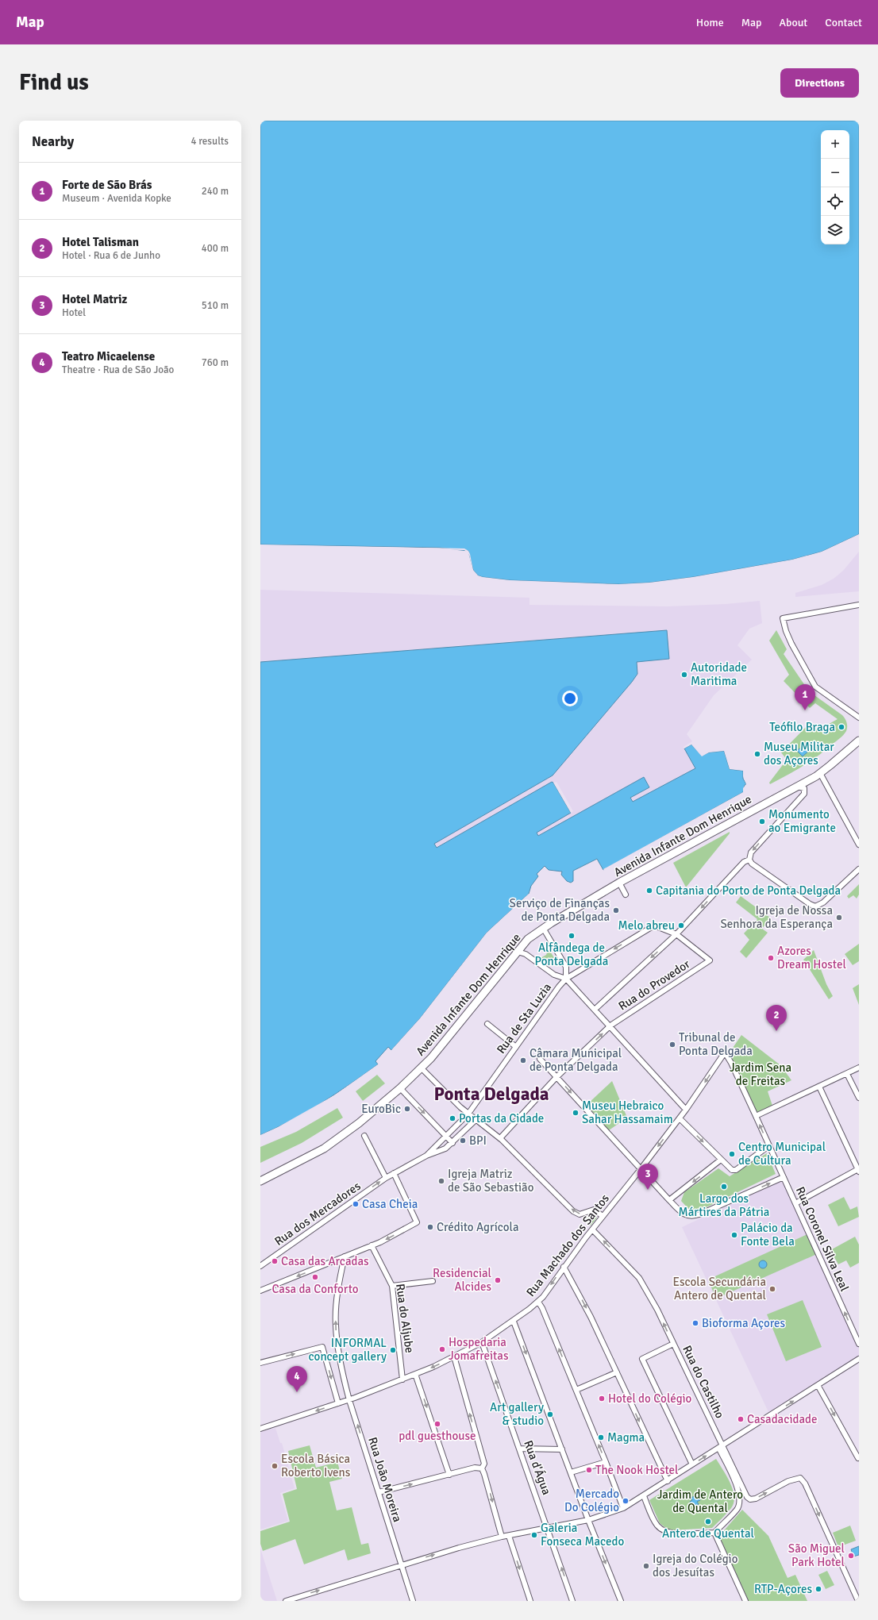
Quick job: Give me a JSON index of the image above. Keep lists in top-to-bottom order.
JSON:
{
  "streets": {
    "main road": ["Avenida Infante Dom Henrique"],
    "street": [
      "Rua do Provedor",
      "Rua de Sta Luzia",
      "Rua dos Mercadores",
      "Rua Coronel Silva Leal",
      "Rua Machado dos Santos",
      "Rua do Aljube",
      "Rua do Castilho",
      "Rua d'Água",
      "Rua João Moreira"
    ]
  },
  "crossings": [
    ["Rua do Provedor", "Rua de Sta Luzia"],
    ["Rua de Sta Luzia", "Rua dos Mercadores"],
    ["Rua Coronel Silva Leal", "Rua Machado dos Santos"],
    ["Rua Machado dos Santos", "Rua do Aljube"],
    ["Rua Machado dos Santos", "Rua do Castilho"],
    ["Rua Machado dos Santos", "Rua d'Água"],
    ["Rua Machado dos Santos", "Rua João Moreira"]
  ],
  "one_way": ["Rua Coronel Silva Leal", "Rua Machado dos Santos", "Rua João Moreira"],
  "districts": ["Ponta Delgada"],
  "parks": ["Jardim Sena de Freitas", "Jardim de Antero de Quental"],
  "places": [
    "Autoridade Maritima",
    "Teófilo Braga",
    "Museu Militar dos Açores",
    "Monumento ao Emigrante",
    "Capitania do Porto de Ponta Delgada",
    "Serviço de Finanças de Ponta Delgada",
    "Igreja de Nossa Senhora da Esperança",
    "Melo abreu",
    "Alfândega de Ponta Delgada",
    "Azores Dream Hostel",
    "Tribunal de Ponta Delgada",
    "Câmara Municipal de Ponta Delgada",
    "EuroBic",
    "Museu Hebraico Sahar Hassamaim",
    "Portas da Cidade",
    "BPI",
    "Centro Municipal de Cultura",
    "Igreja Matriz de São Sebastião",
    "Largo dos Mártires da Pátria",
    "Casa Cheia",
    "Crédito Agrícola",
    "Palácio da Fonte Bela",
    "Casa das Arcadas",
    "Casa da Conforto",
    "Residencial Alcides",
    "Escola Secundária Antero de Quental",
    "Bioforma Açores",
    "Hospedaria Jomafreitas",
    "INFORMAL concept gallery",
    "Hotel do Colégio",
    "Art gallery & studio",
    "Casadacidade",
    "pdl guesthouse",
    "Magma",
    "Escola Básica Roberto Ivens",
    "The Nook Hostel",
    "Mercado Do Colégio",
    "Antero de Quental",
    "Galeria Fonseca Macedo",
    "São Miguel Park Hotel",
    "Igreja do Colégio dos Jesuítas",
    "RTP-Açores"
  ],
  "page": {
    "header": "Map",
    "nav": [
      "Home",
      "Map",
      "About",
      "Contact"
    ],
    "buttons": "Directions",
    "title": "Find us",
    "heading": ["Nearby", "4 results"],
    "map_buttons": ["+", "−"],
    "list": [
      {
        "mark": "1",
        "name": "Forte de São Brás",
        "note": "Museum · Avenida Kopke",
        "value": "240 m"
      },
      {
        "mark": "2",
        "name": "Hotel Talisman",
        "note": "Hotel · Rua 6 de Junho",
        "value": "400 m"
      },
      {
        "mark": "3",
        "name": "Hotel Matriz",
        "note": "Hotel",
        "value": "510 m"
      },
      {
        "mark": "4",
        "name": "Teatro Micaelense",
        "note": "Theatre · Rua de São João",
        "value": "760 m"
      }
    ],
    "pins": [
      "1",
      "2",
      "3",
      "4"
    ]
  }
}
